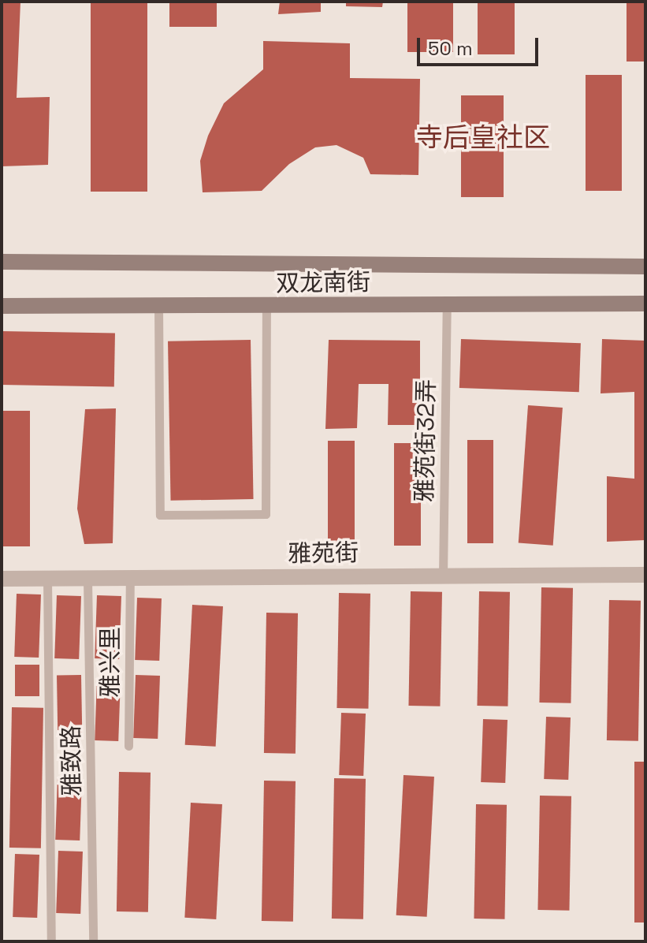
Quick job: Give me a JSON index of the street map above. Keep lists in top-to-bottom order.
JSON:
{
  "streets": {
    "main road": ["双龙南街"],
    "street": ["雅苑街"],
    "lane": ["雅苑街32弄", "雅兴里", "雅致路"]
  },
  "crossings": [
    ["双龙南街", "雅苑街32弄"],
    ["雅苑街32弄", "雅苑街"],
    ["雅苑街", "雅兴里"],
    ["雅苑街", "雅致路"]
  ],
  "districts": ["寺后皇社区"],
  "scale_bar": "50 m"
}
